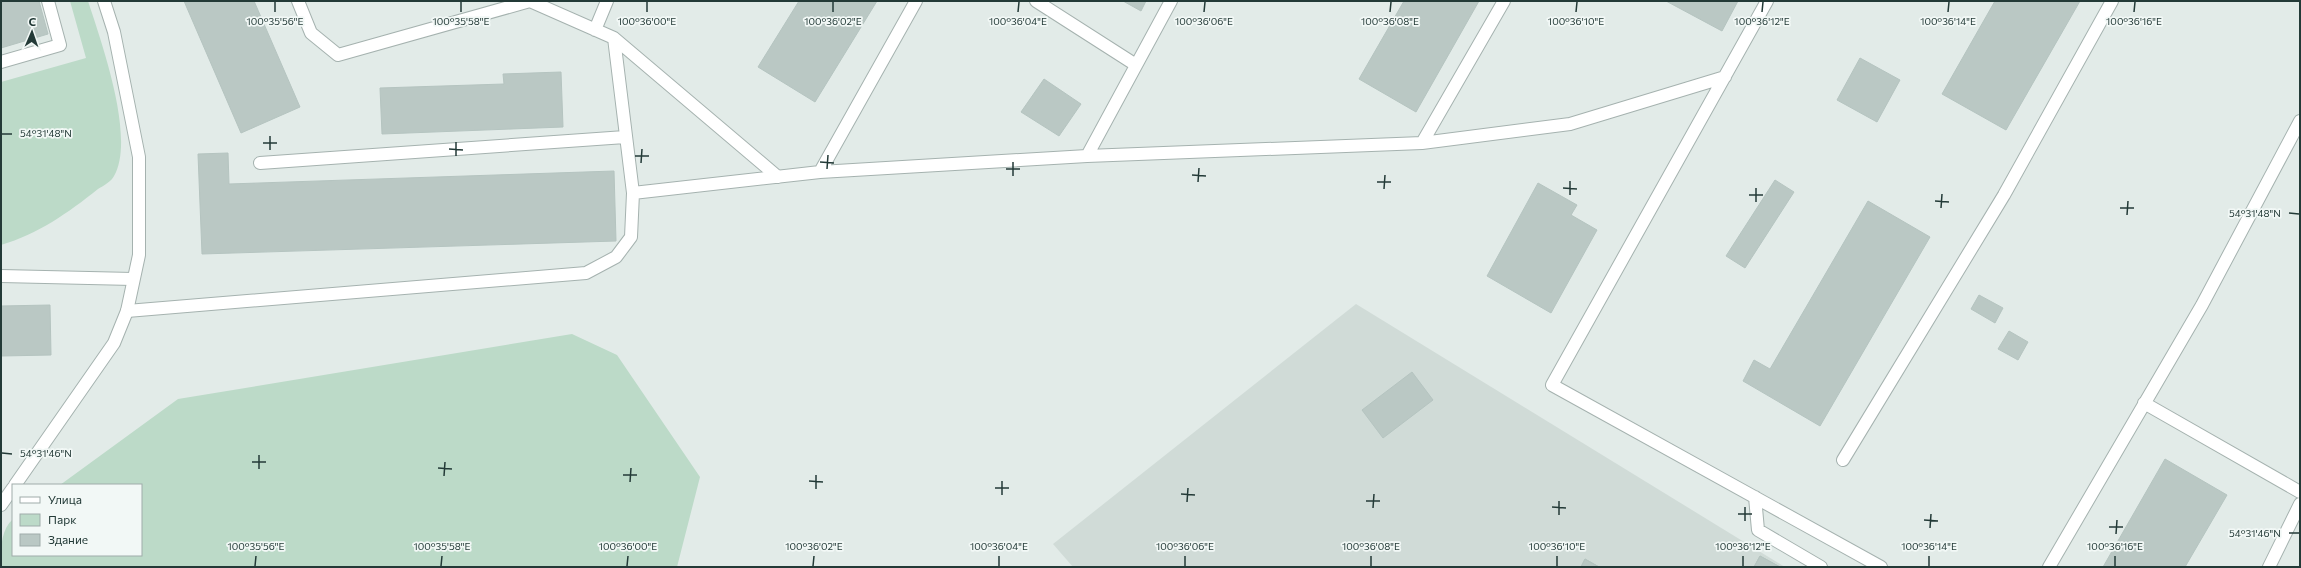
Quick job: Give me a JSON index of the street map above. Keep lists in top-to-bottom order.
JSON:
{
  "legend": ["Улица", "Парк", "Здание"],
  "north": "top",
  "coordinates": [
    "100°35'56\"E",
    "100°35'58\"E",
    "100°36'00\"E",
    "100°36'02\"E",
    "100°36'04\"E",
    "100°36'06\"E",
    "100°36'08\"E",
    "100°36'10\"E",
    "100°36'12\"E",
    "100°36'14\"E",
    "100°36'16\"E",
    "54°31'48\"N",
    "54°31'46\"N"
  ]
}
